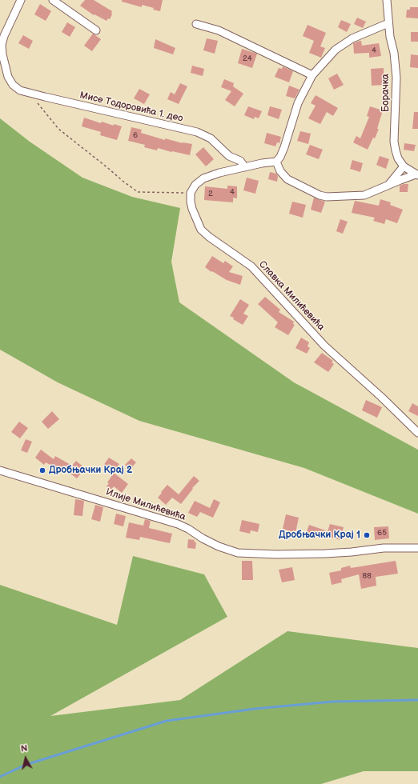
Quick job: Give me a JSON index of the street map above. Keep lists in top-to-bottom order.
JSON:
{
  "streets": {
    "street": [
      "Борачка",
      "Мисе Тодоровића 1. део",
      "Славка Милићевића",
      "Илије Милићевића"
    ]
  },
  "places": ["Дробњачки Крај 2", "Дробњачки Крај 1"],
  "house_numbers": [
    "4",
    "24",
    "6",
    "4",
    "2",
    "65",
    "88"
  ],
  "north": "top"
}
